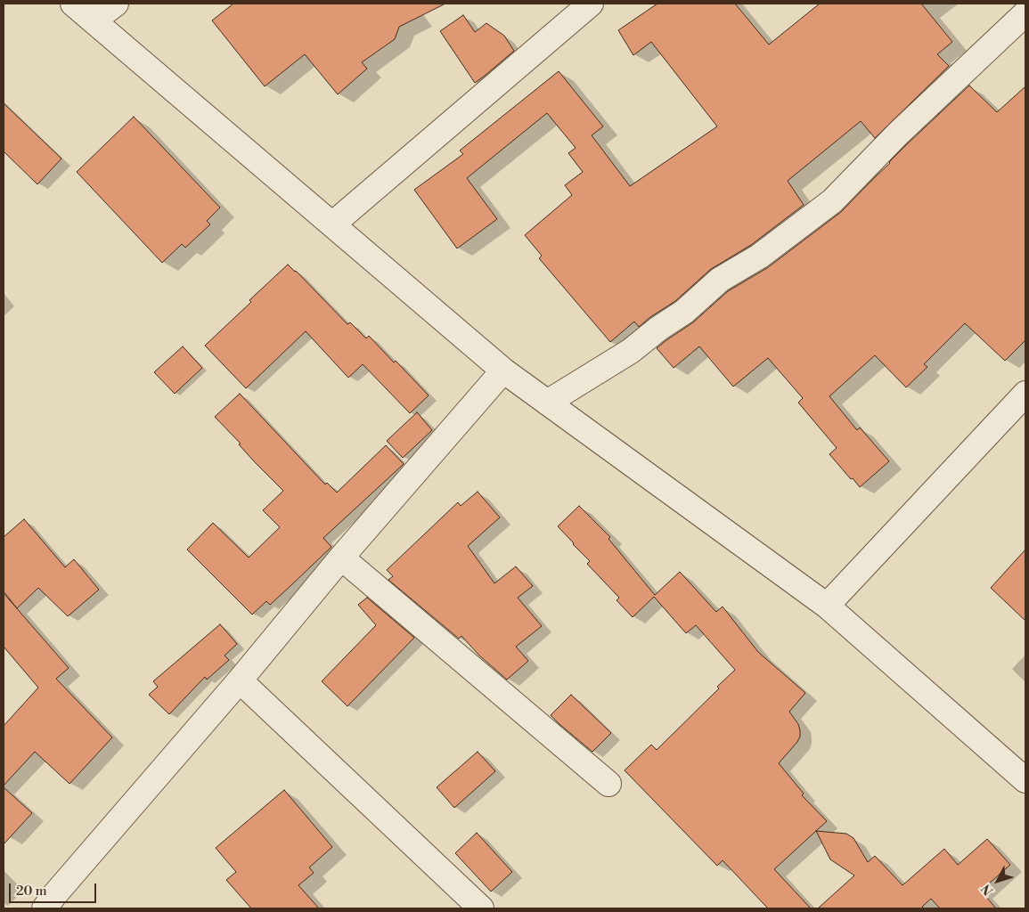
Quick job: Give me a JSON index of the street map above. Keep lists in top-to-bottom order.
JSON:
{
  "scale_bar": "20 m",
  "north": "bottom left"
}
